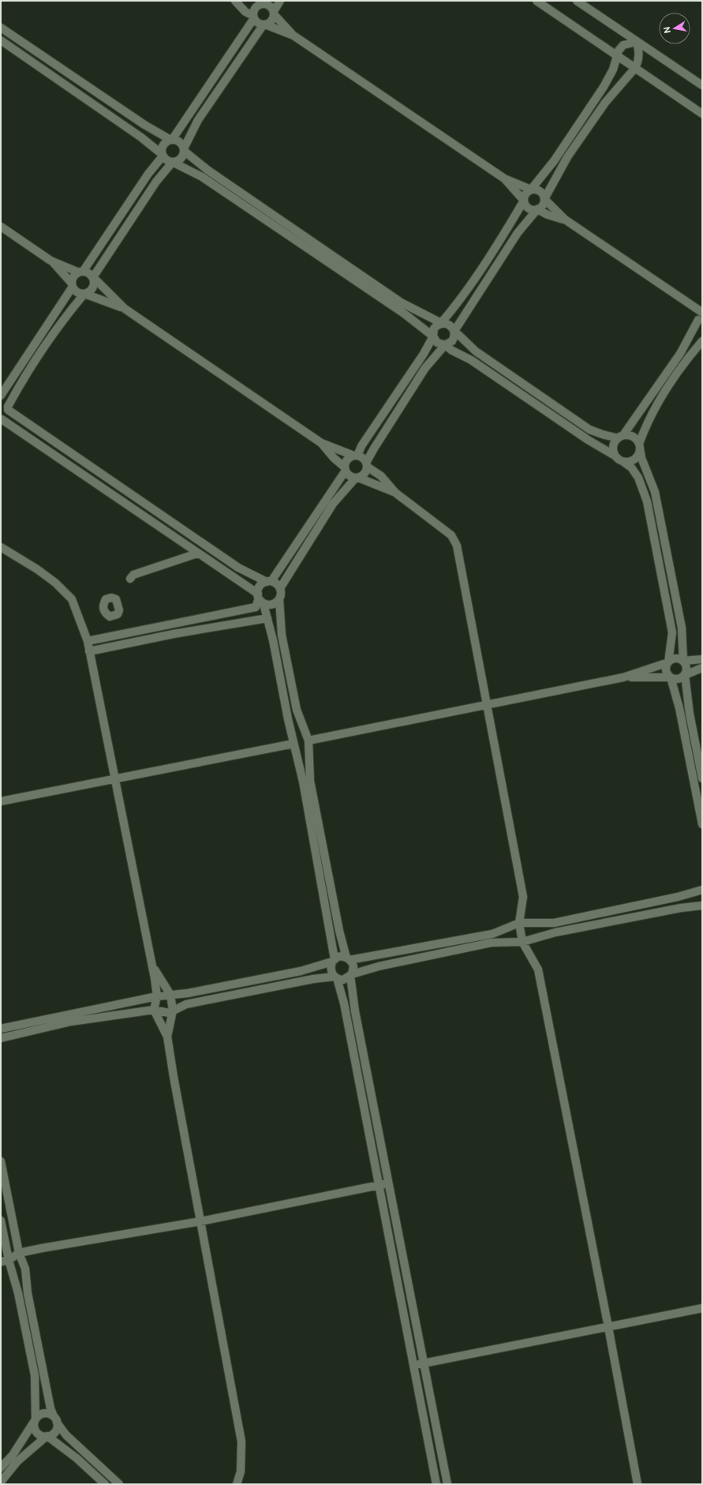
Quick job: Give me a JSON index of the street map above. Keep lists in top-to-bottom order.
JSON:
{
  "north": "left"
}
